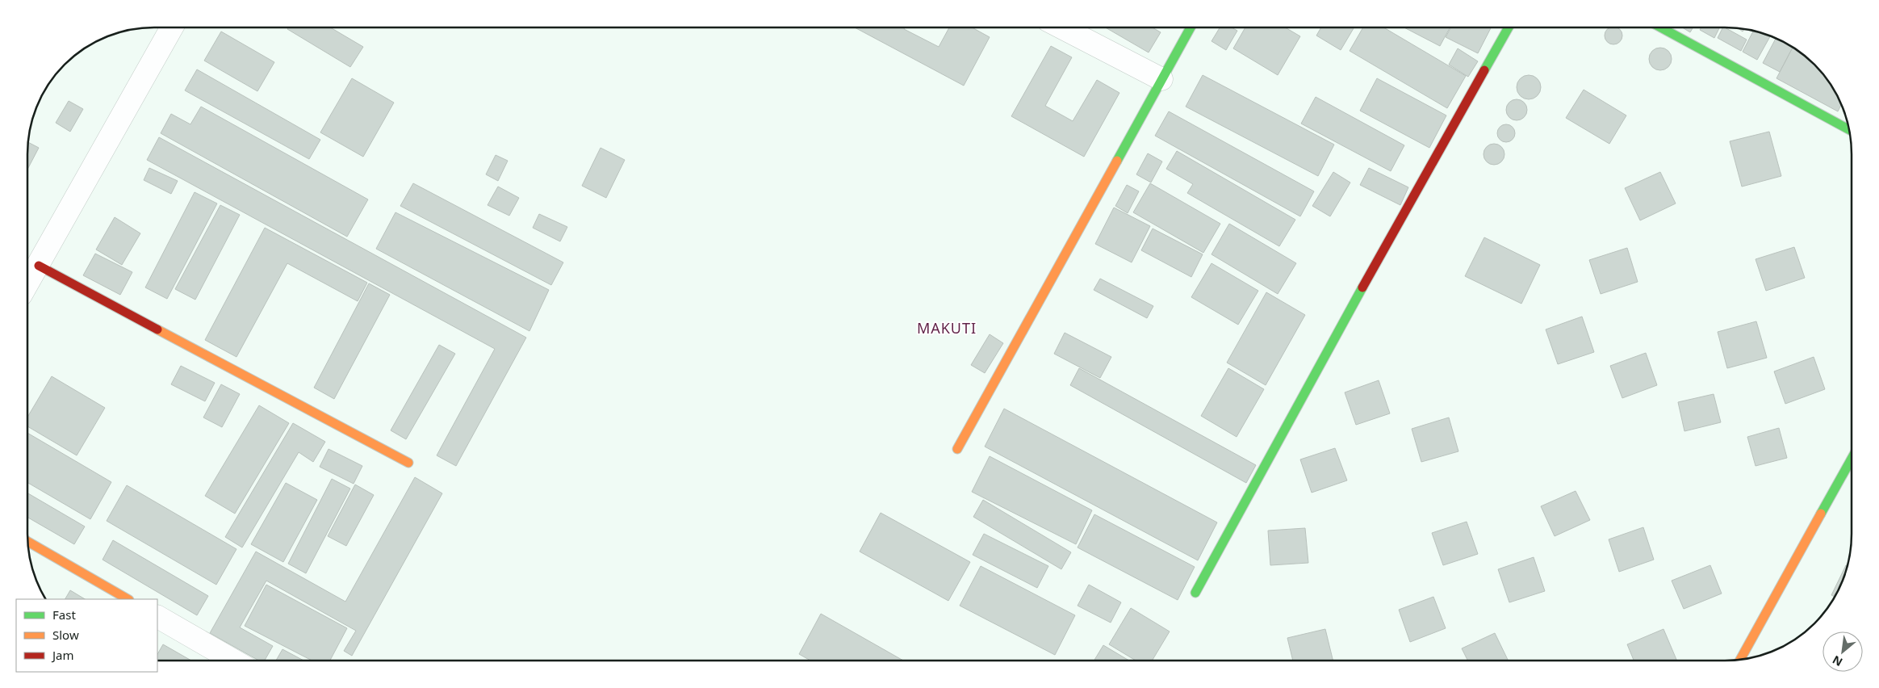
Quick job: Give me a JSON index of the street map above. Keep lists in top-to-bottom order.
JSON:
{
  "districts": ["MAKUTI"],
  "legend": ["Fast", "Slow", "Jam"],
  "north": "bottom left"
}
